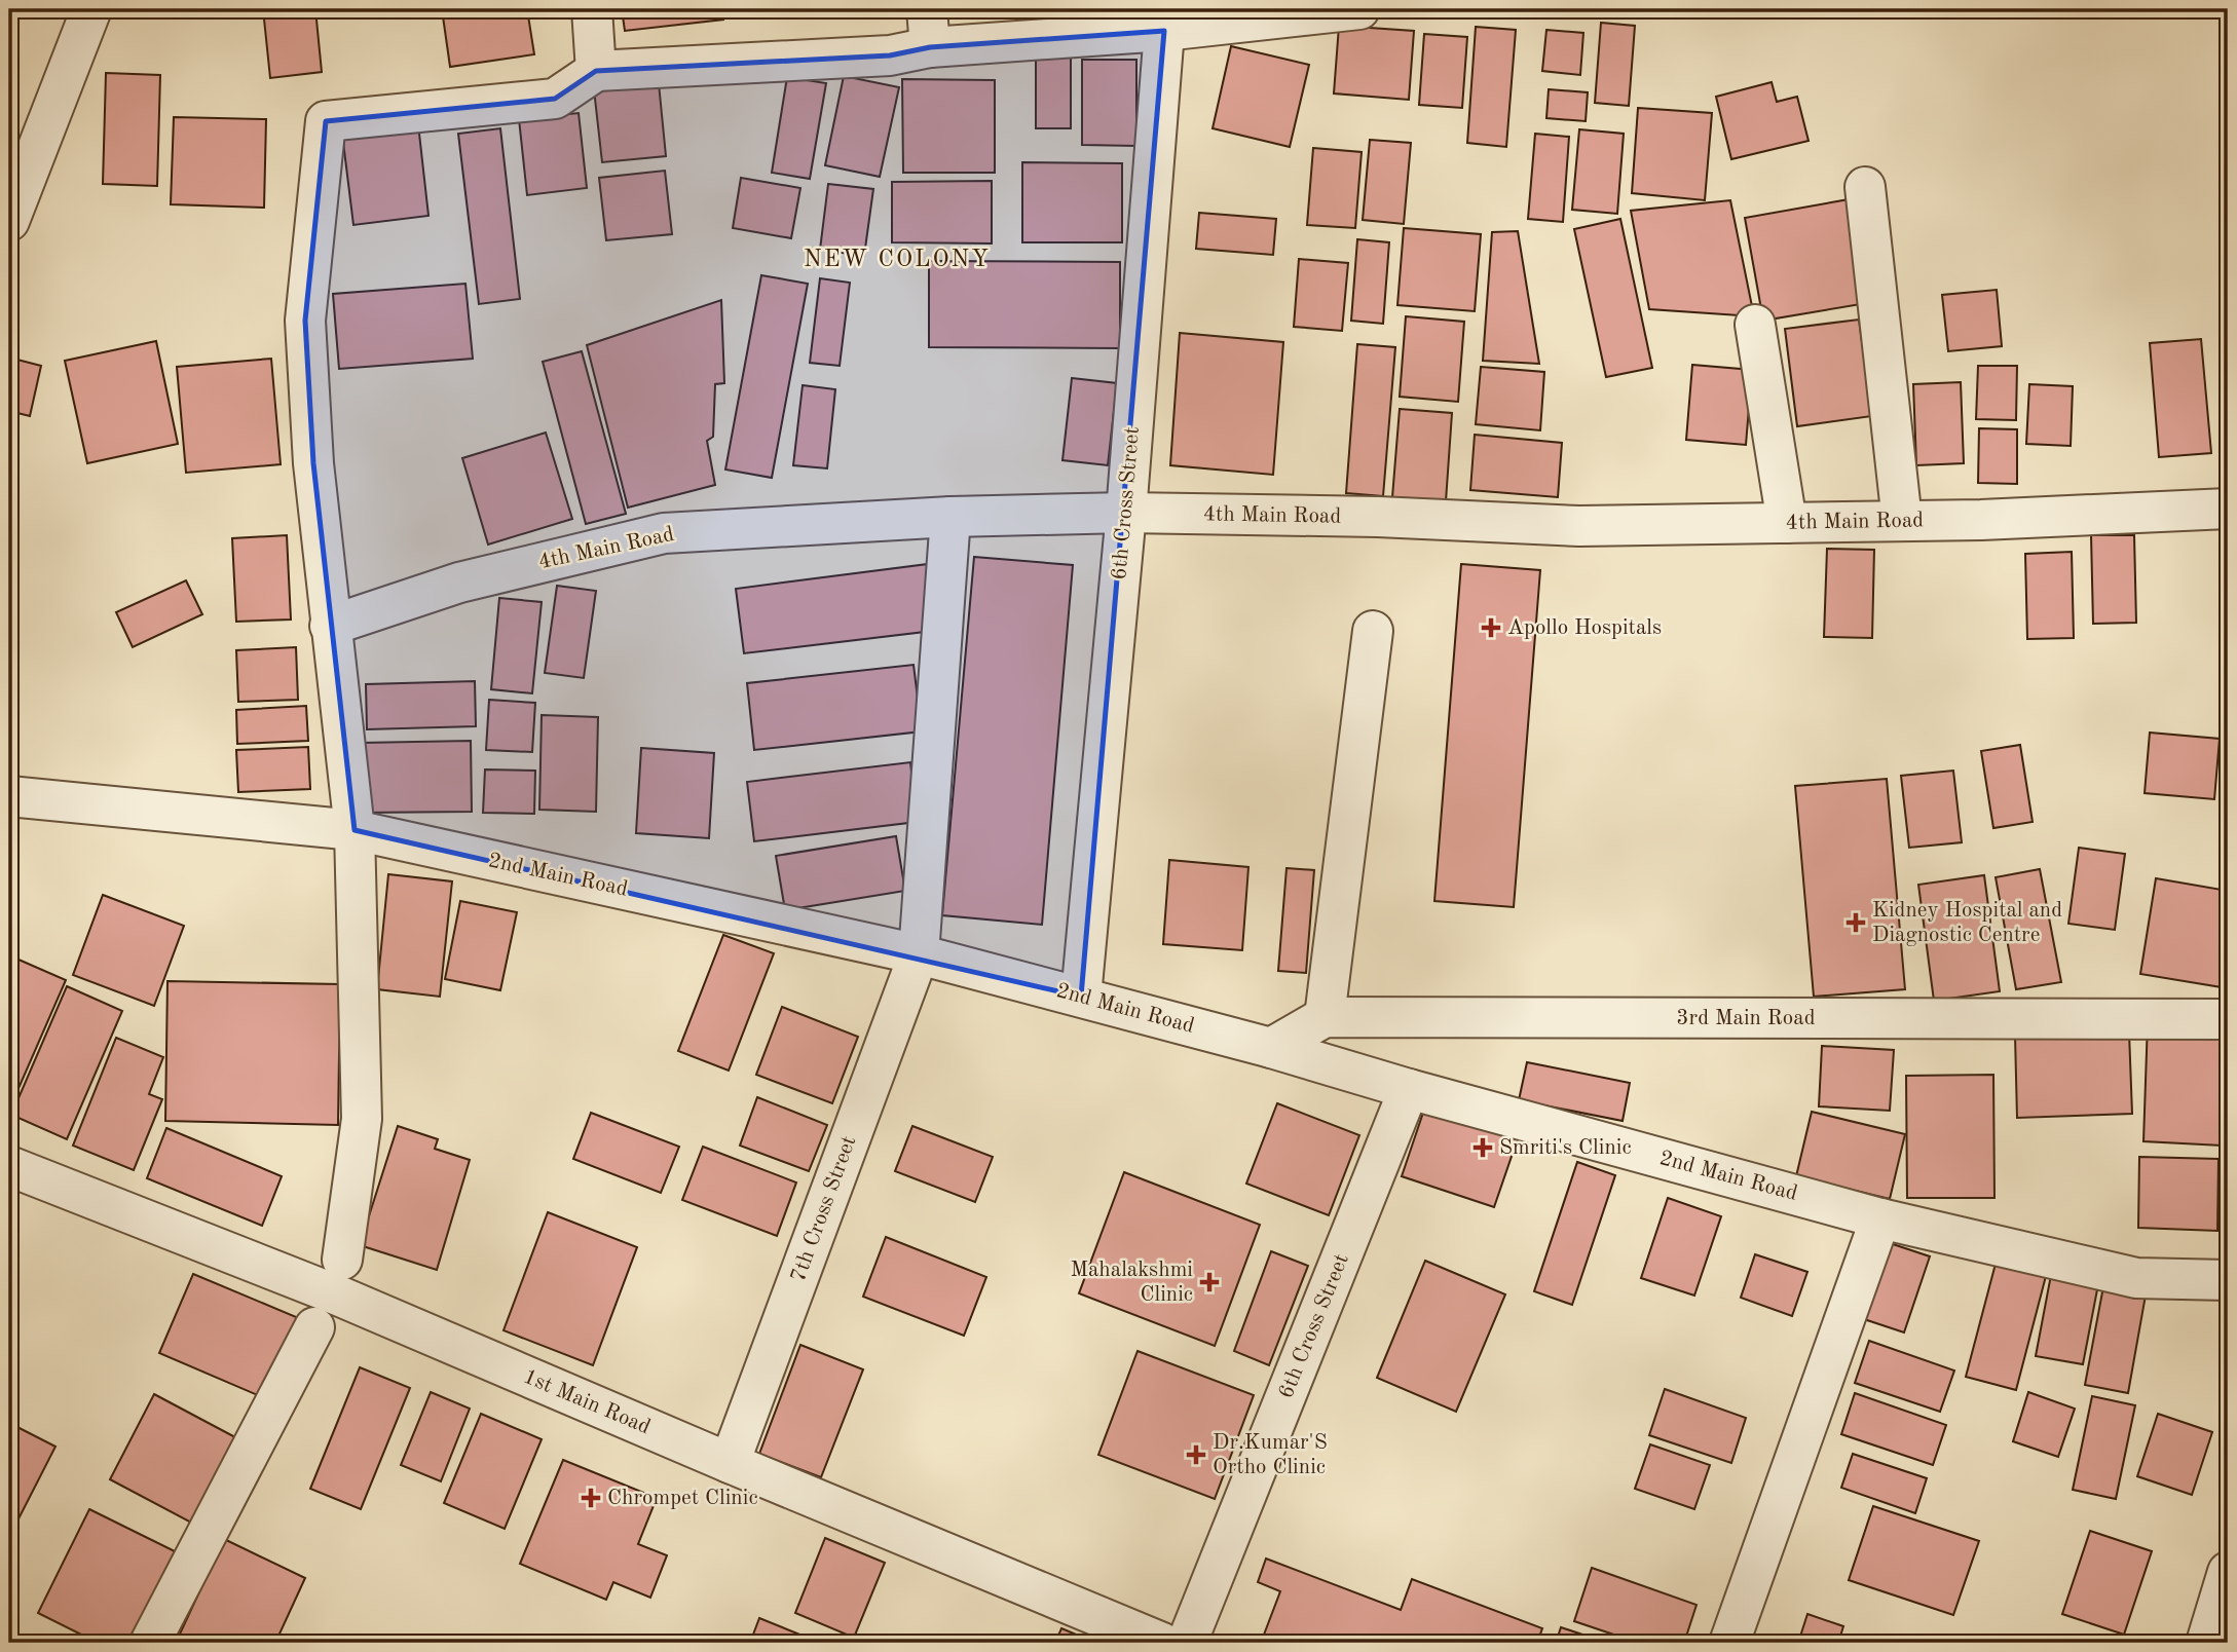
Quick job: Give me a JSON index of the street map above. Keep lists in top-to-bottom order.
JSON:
{
  "streets": {
    "street": [
      "6th Cross Street",
      "4th Main Road",
      "2nd Main Road",
      "3rd Main Road",
      "7th Cross Street",
      "1st Main Road"
    ]
  },
  "crossings": [
    ["6th Cross Street", "4th Main Road"],
    ["6th Cross Street", "2nd Main Road"],
    ["4th Main Road", "7th Cross Street"],
    ["2nd Main Road", "7th Cross Street"],
    ["7th Cross Street", "1st Main Road"]
  ],
  "districts": ["NEW COLONY"],
  "places": {
    "health": [
      "Apollo Hospitals",
      "Kidney Hospital and Diagnostic Centre",
      "Smriti's Clinic",
      "Mahalakshmi Clinic",
      "Dr.Kumar'S Ortho Clinic",
      "Chrompet Clinic"
    ]
  }
}
